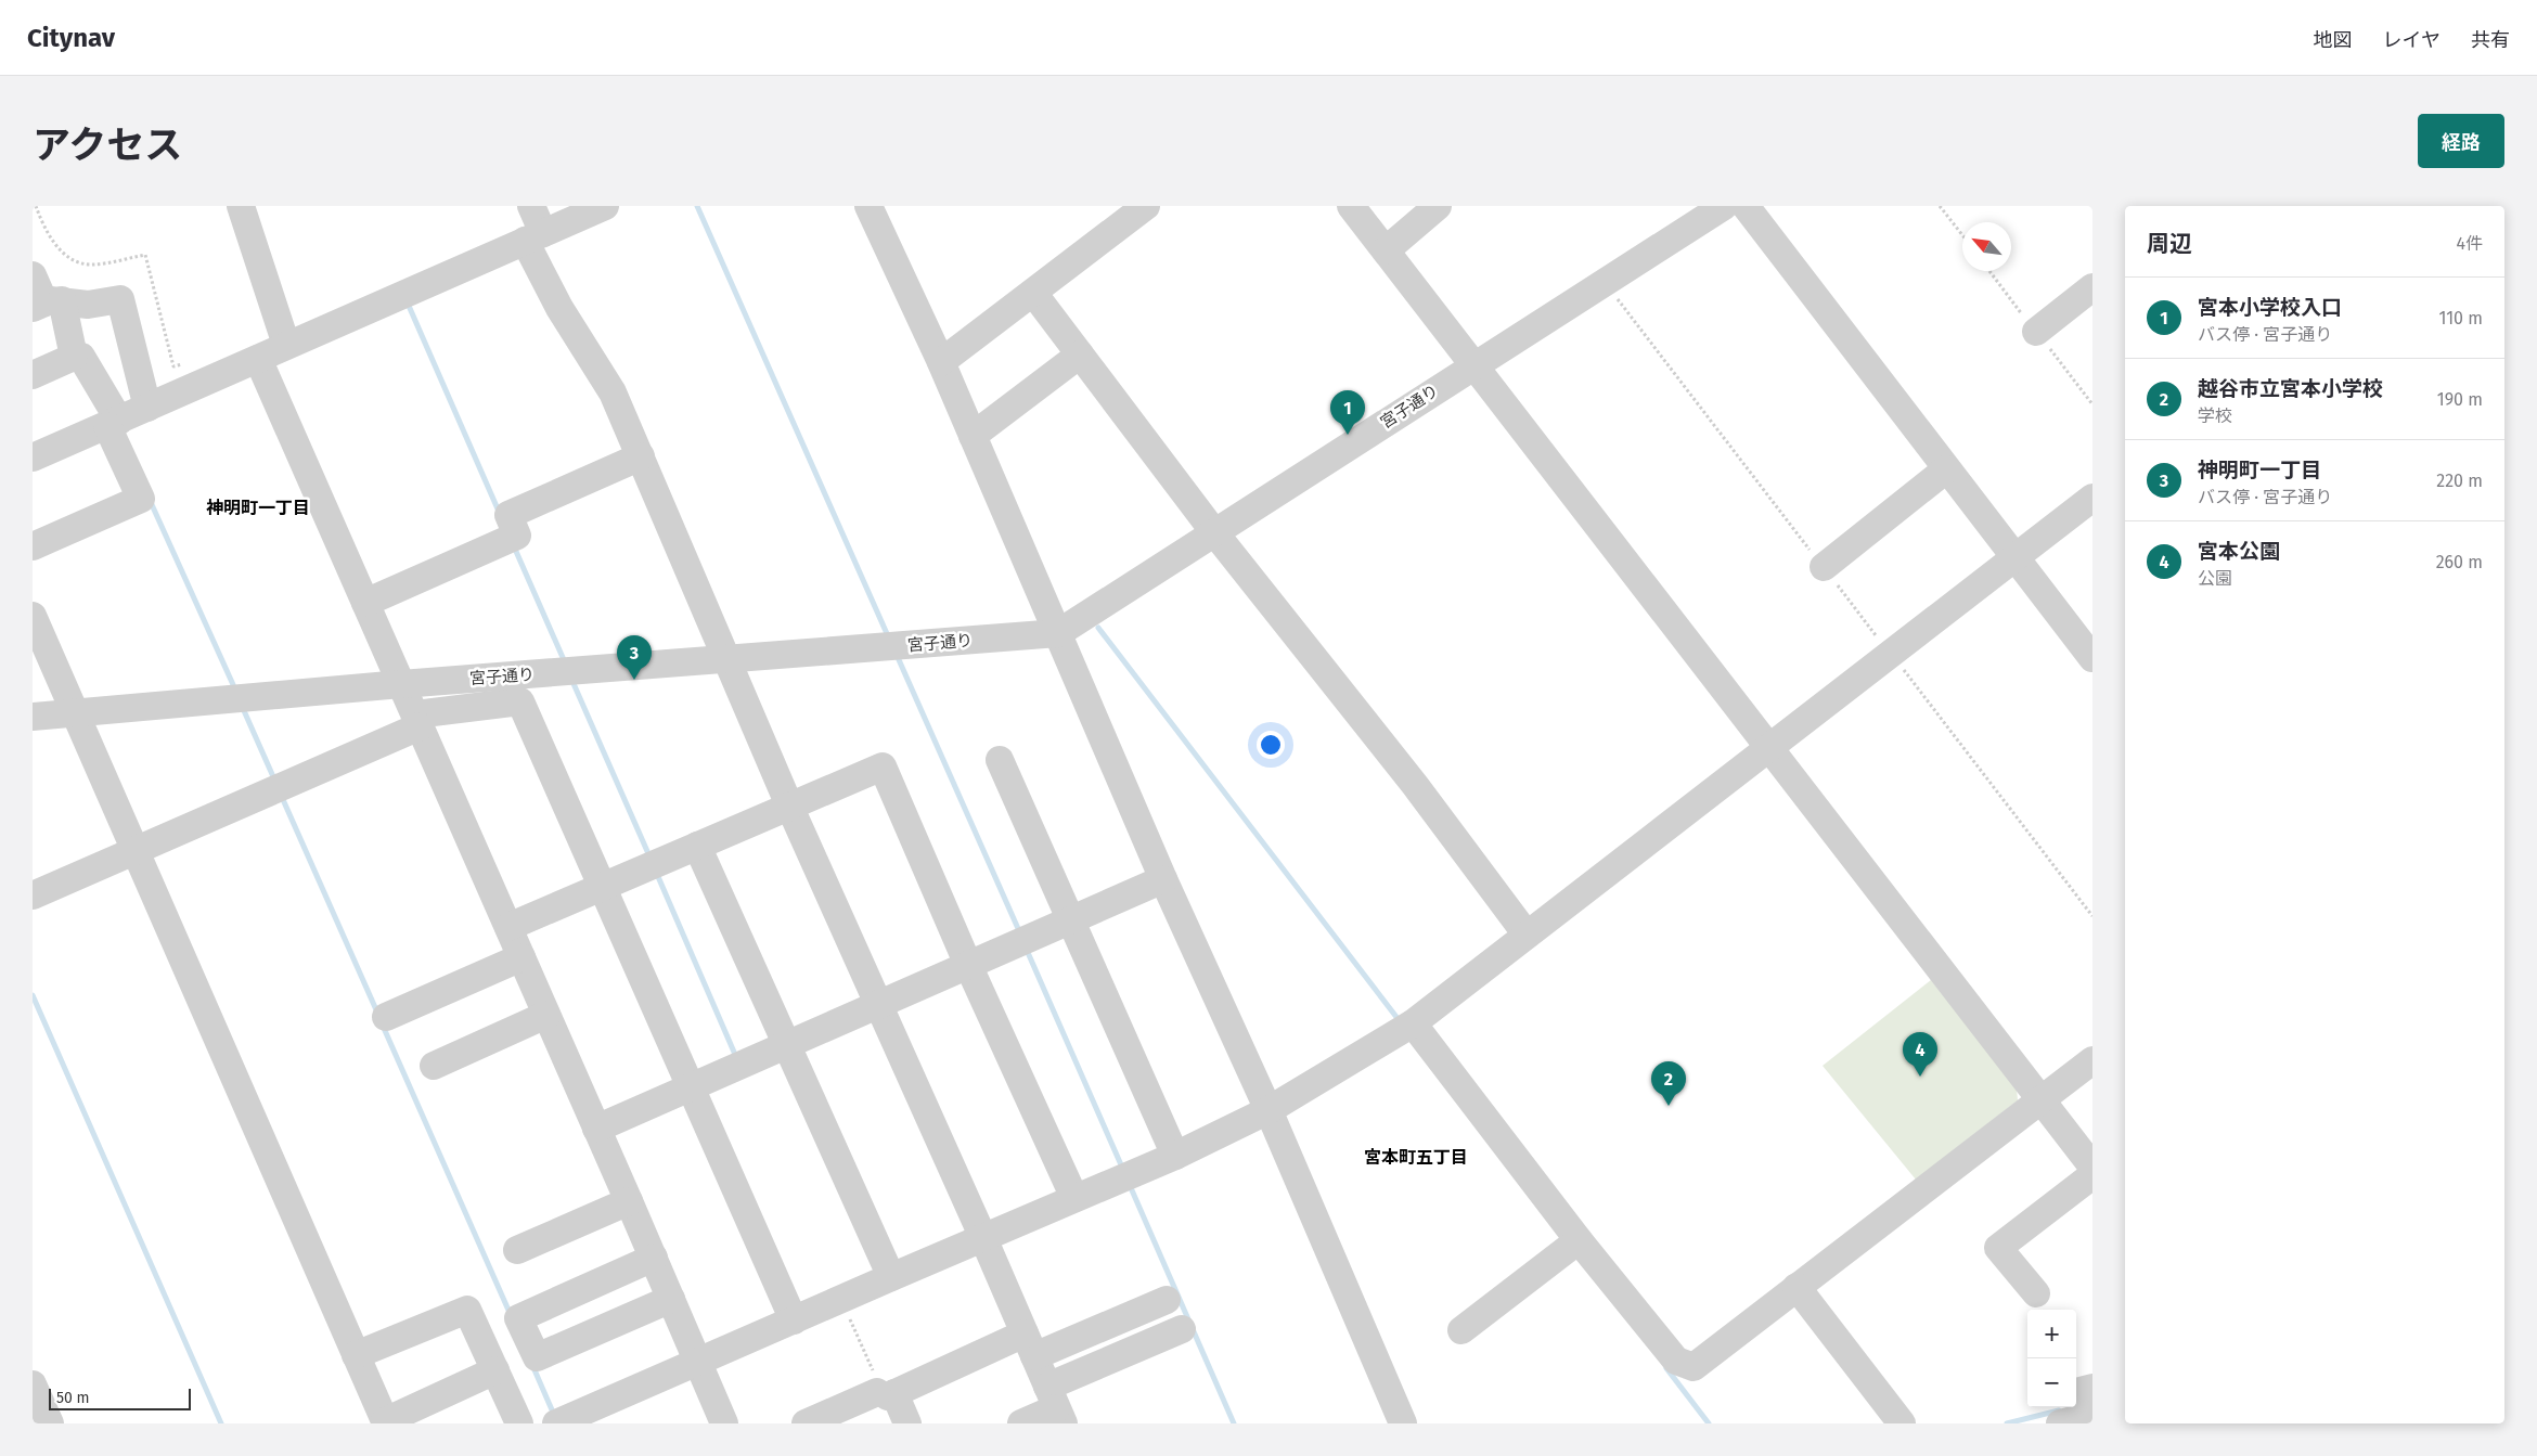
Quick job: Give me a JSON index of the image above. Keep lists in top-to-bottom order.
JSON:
{
  "streets": {
    "street": ["宮子通り"]
  },
  "districts": ["神明町一丁目", "宮本町五丁目"],
  "scale_bar": "50 m",
  "north": "top left",
  "page": {
    "header": "Citynav",
    "nav": ["地図", "レイヤ", "共有"],
    "title": "アクセス",
    "buttons": "経路",
    "heading": ["周辺", "4件"],
    "list": [
      {
        "mark": "1",
        "name": "宮本小学校入口",
        "note": "バス停 · 宮子通り",
        "value": "110 m"
      },
      {
        "mark": "2",
        "name": "越谷市立宮本小学校",
        "note": "学校",
        "value": "190 m"
      },
      {
        "mark": "3",
        "name": "神明町一丁目",
        "note": "バス停 · 宮子通り",
        "value": "220 m"
      },
      {
        "mark": "4",
        "name": "宮本公園",
        "note": "公園",
        "value": "260 m"
      }
    ],
    "pins": [
      "1",
      "3",
      "4",
      "2"
    ],
    "map_buttons": ["+", "−"],
    "scale": "50 m"
  }
}
